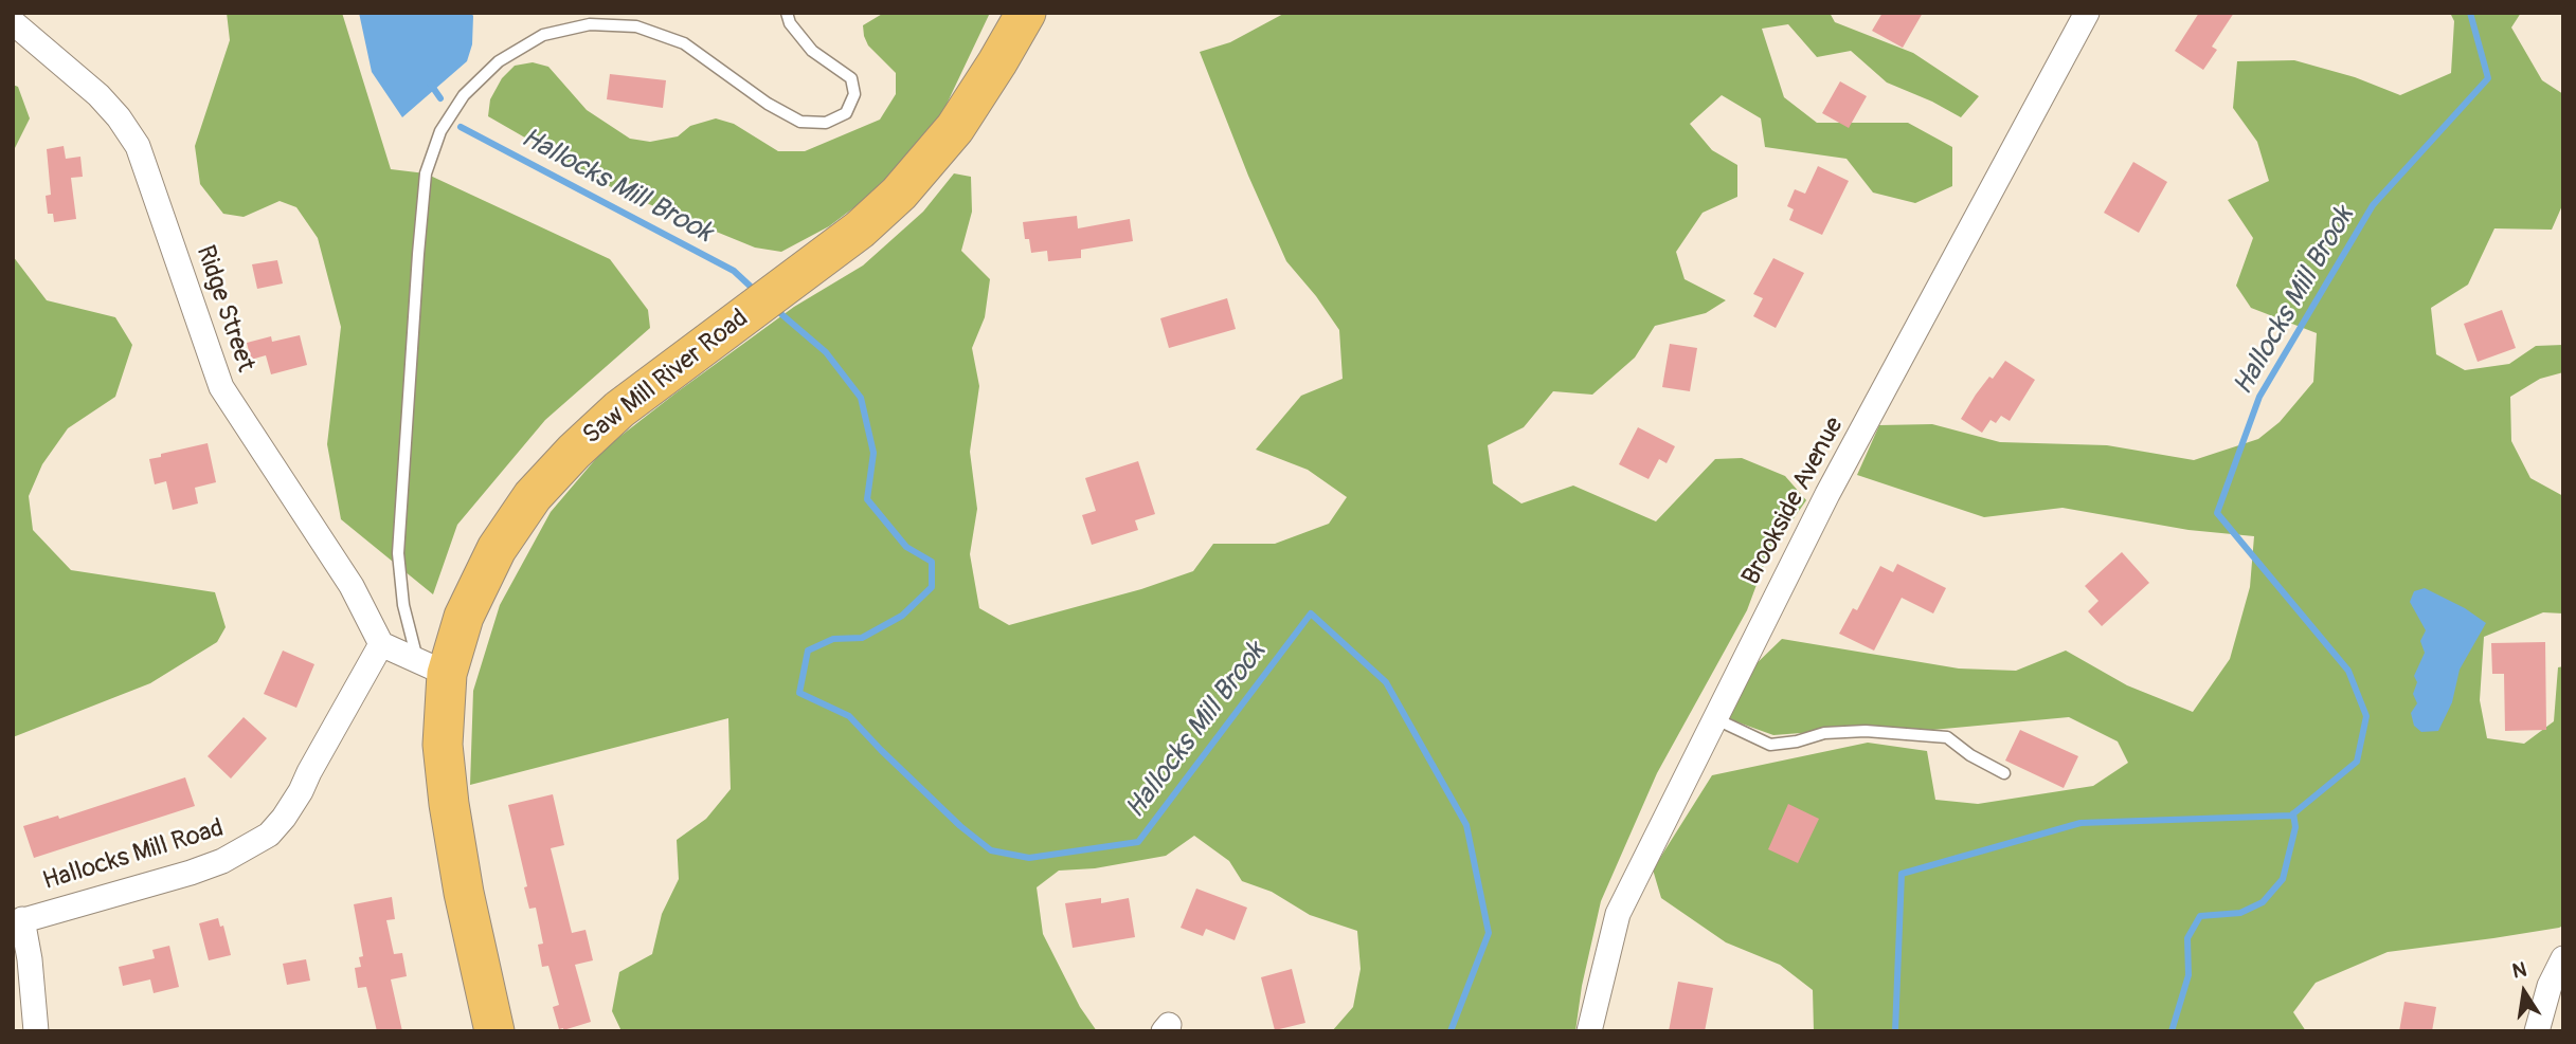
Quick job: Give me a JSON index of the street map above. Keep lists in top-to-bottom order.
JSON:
{
  "streets": {
    "highway": ["Saw Mill River Road"],
    "street": ["Ridge Street", "Brookside Avenue", "Hallocks Mill Road"]
  },
  "crossings": [
    ["Ridge Street", "Hallocks Mill Road"]
  ],
  "water": ["Hallocks Mill Brook"],
  "north": "top"
}
